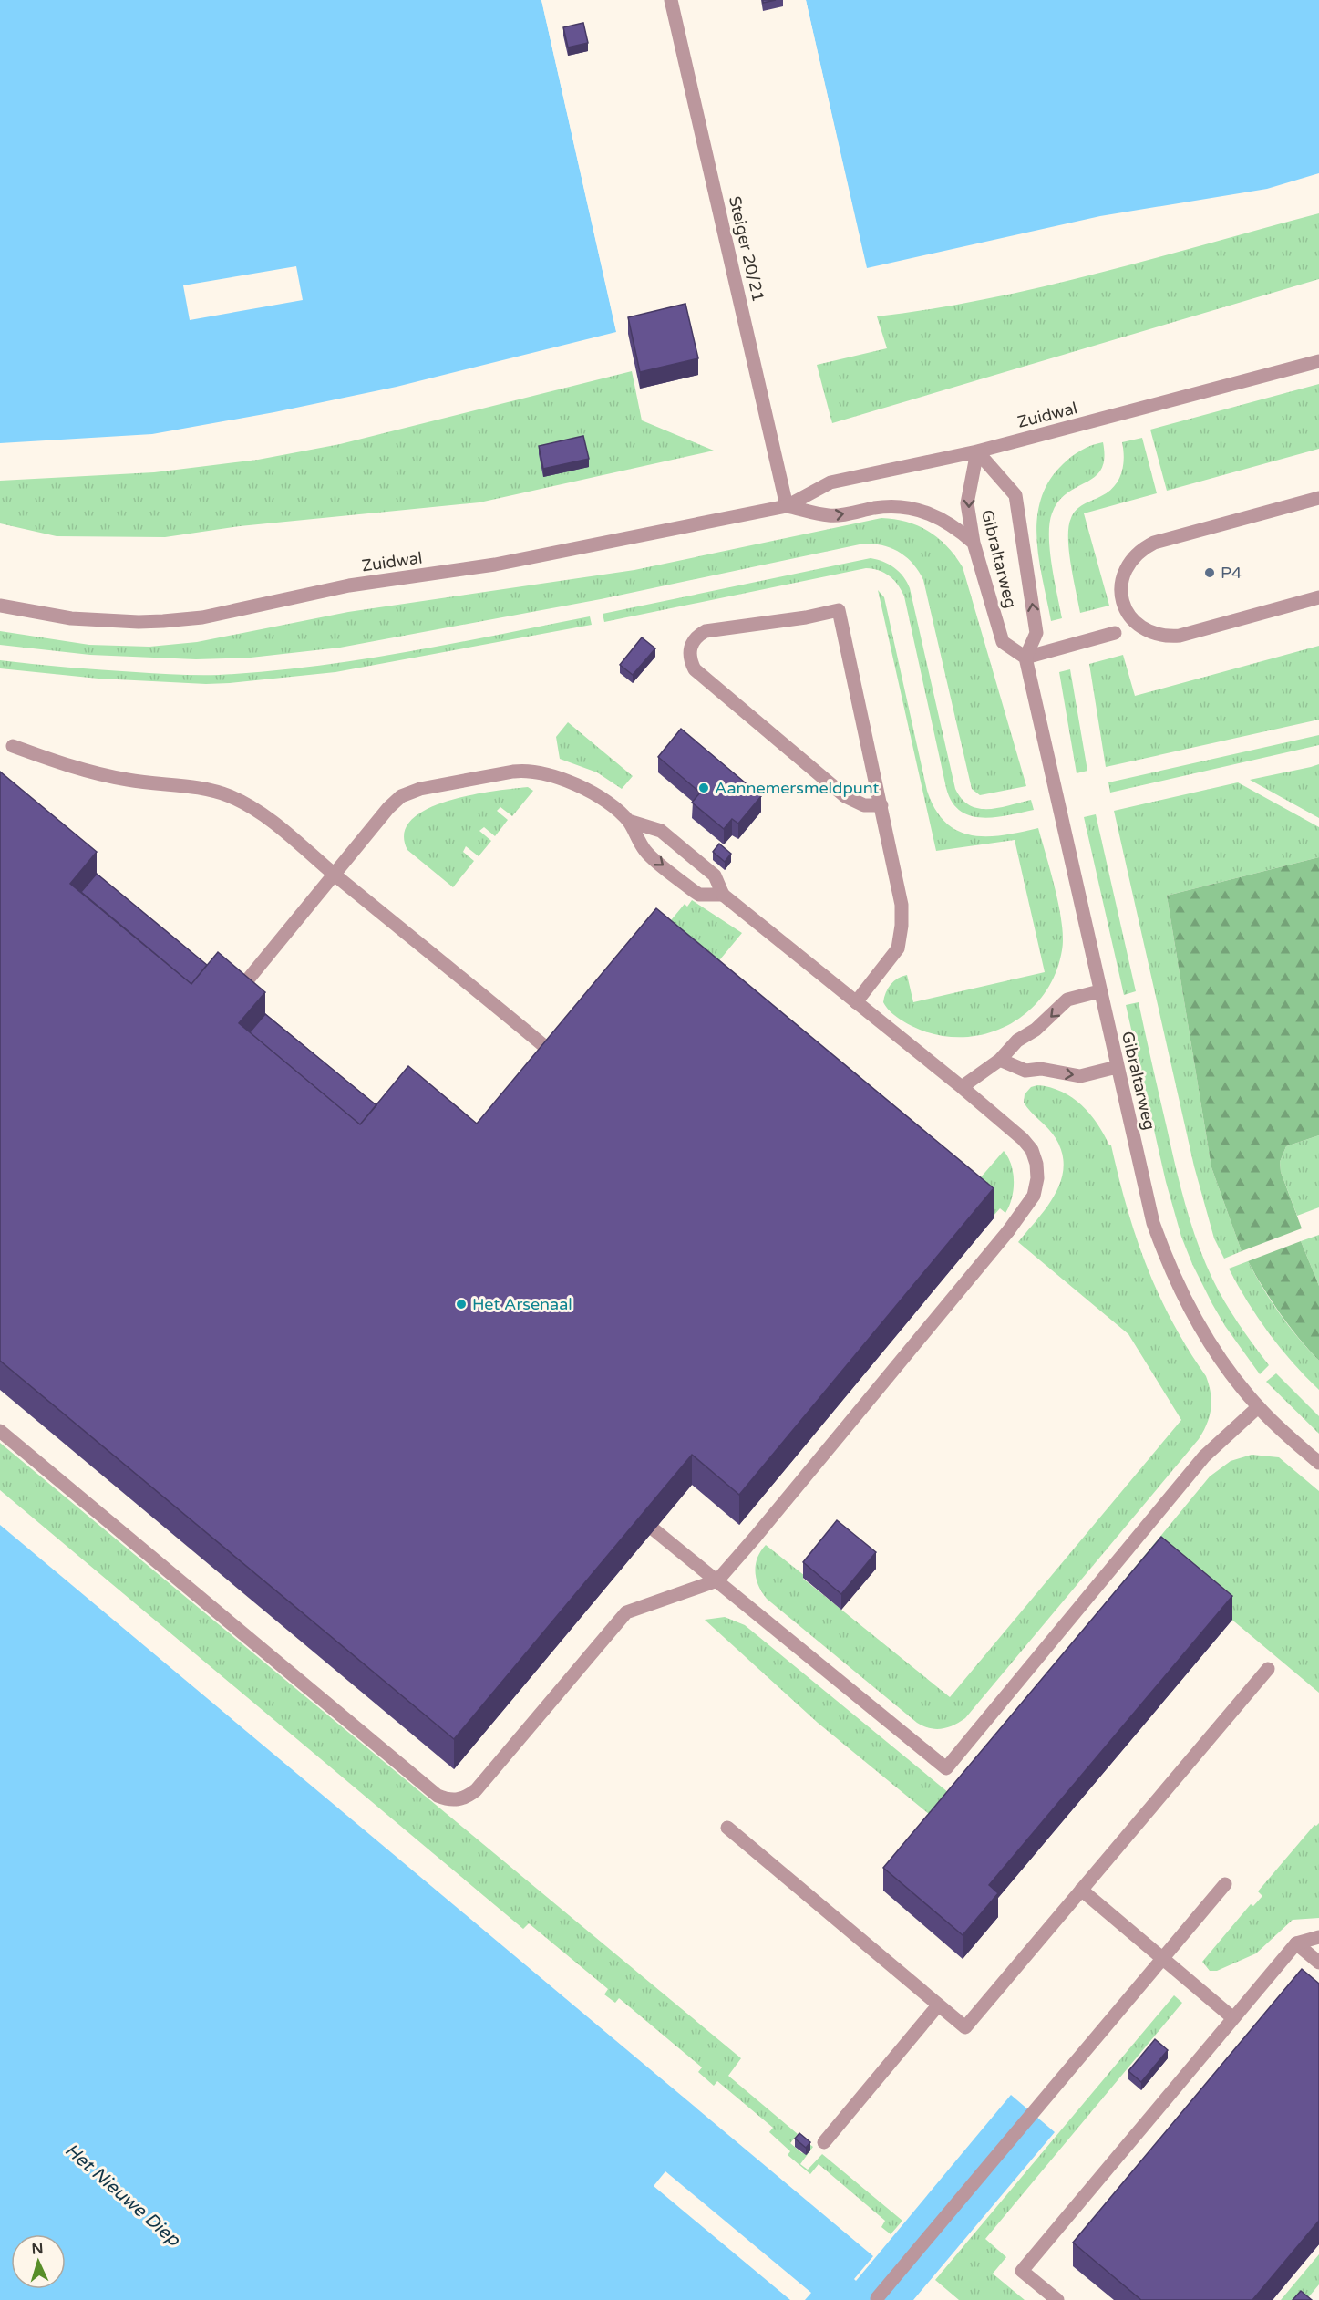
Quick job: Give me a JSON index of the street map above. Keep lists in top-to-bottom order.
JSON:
{
  "streets": {
    "street": ["Steiger 20/21", "Zuidwal", "Gibraltarweg"]
  },
  "crossings": [
    ["Steiger 20/21", "Zuidwal"],
    ["Zuidwal", "Gibraltarweg"]
  ],
  "water": ["Het Nieuwe Diep"],
  "places": ["P4", "Aannemersmeldpunt", "Het Arsenaal"],
  "north": "top"
}
